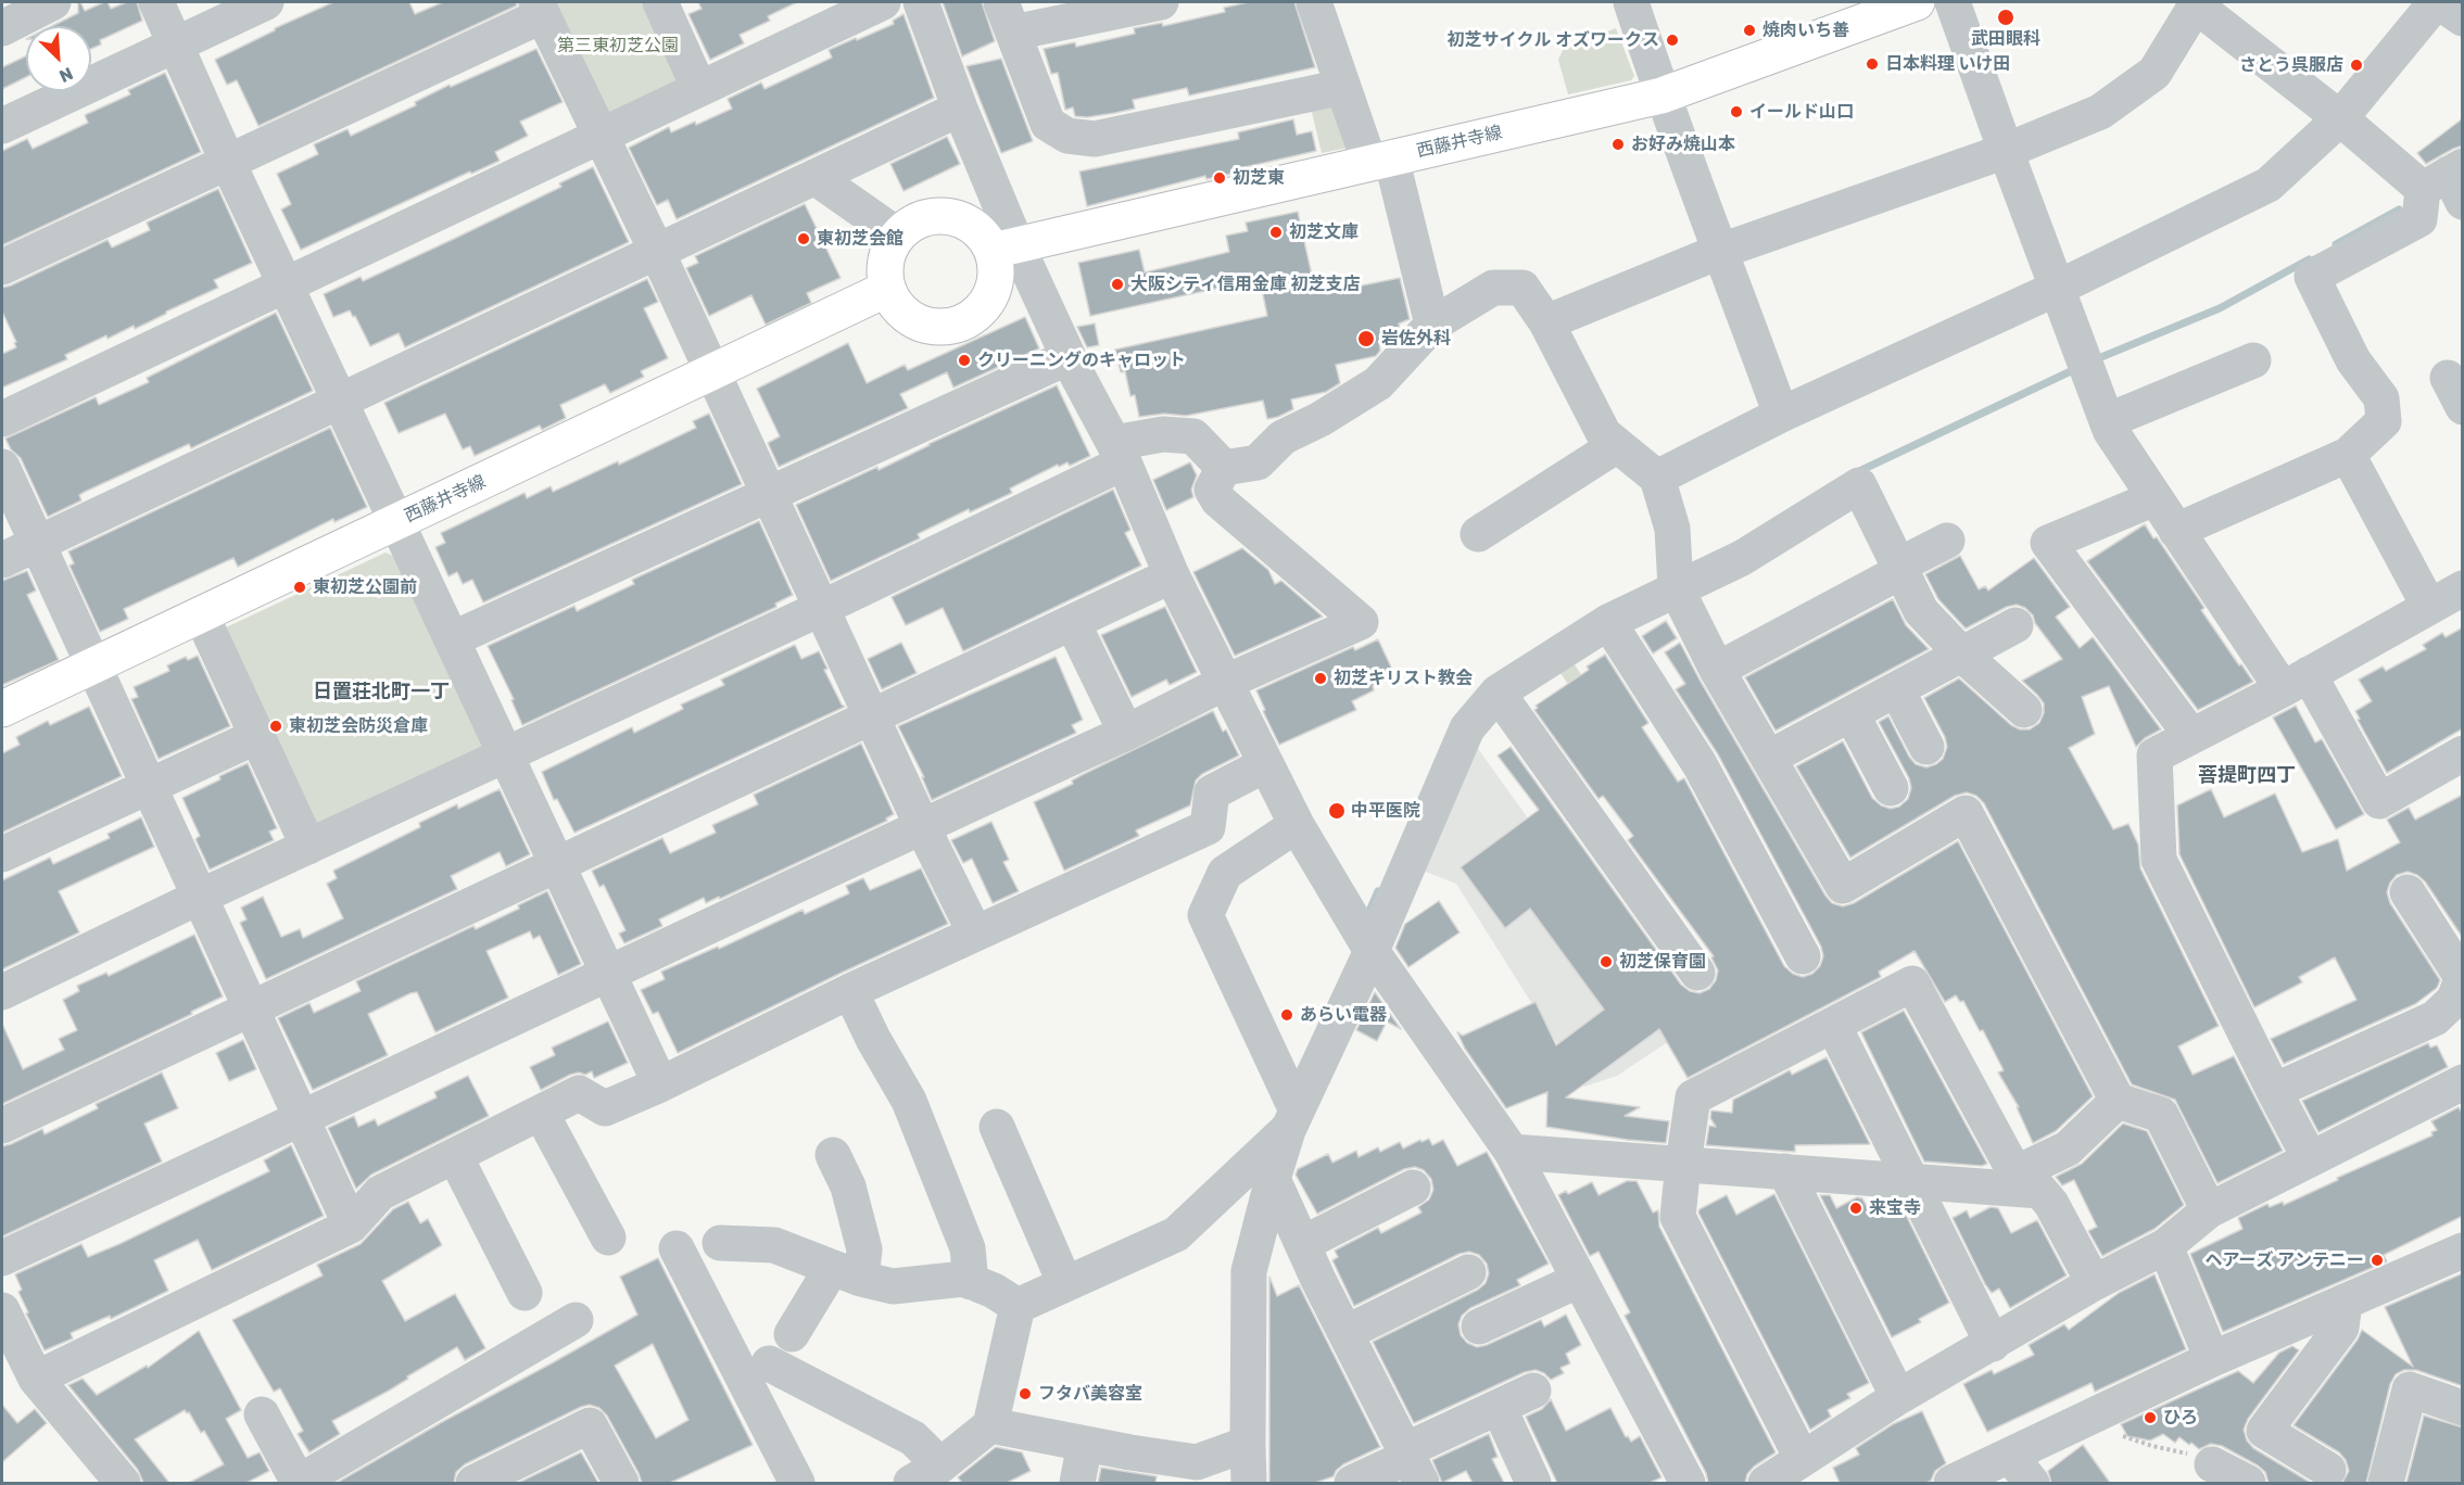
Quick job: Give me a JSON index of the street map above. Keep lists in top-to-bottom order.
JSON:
{
  "streets": {
    "main road": ["西藤井寺線"]
  },
  "districts": ["日置荘北町一丁", "菩提町四丁"],
  "parks": ["第三東初芝公園"],
  "places": [
    "武田眼科",
    "焼肉いち善",
    "初芝サイクル オズワークス",
    "日本料理 いけ田",
    "さとう呉服店",
    "イールド山口",
    "お好み焼山本",
    "初芝東",
    "初芝文庫",
    "東初芝会館",
    "大阪シティ信用金庫 初芝支店",
    "岩佐外科",
    "クリーニングのキャロット",
    "東初芝公園前",
    "初芝キリスト教会",
    "東初芝会防災倉庫",
    "中平医院",
    "初芝保育園",
    "あらい電器",
    "来宝寺",
    "ヘアーズ アンテニー",
    "フタバ美容室",
    "ひろ"
  ],
  "north": "bottom right"
}
